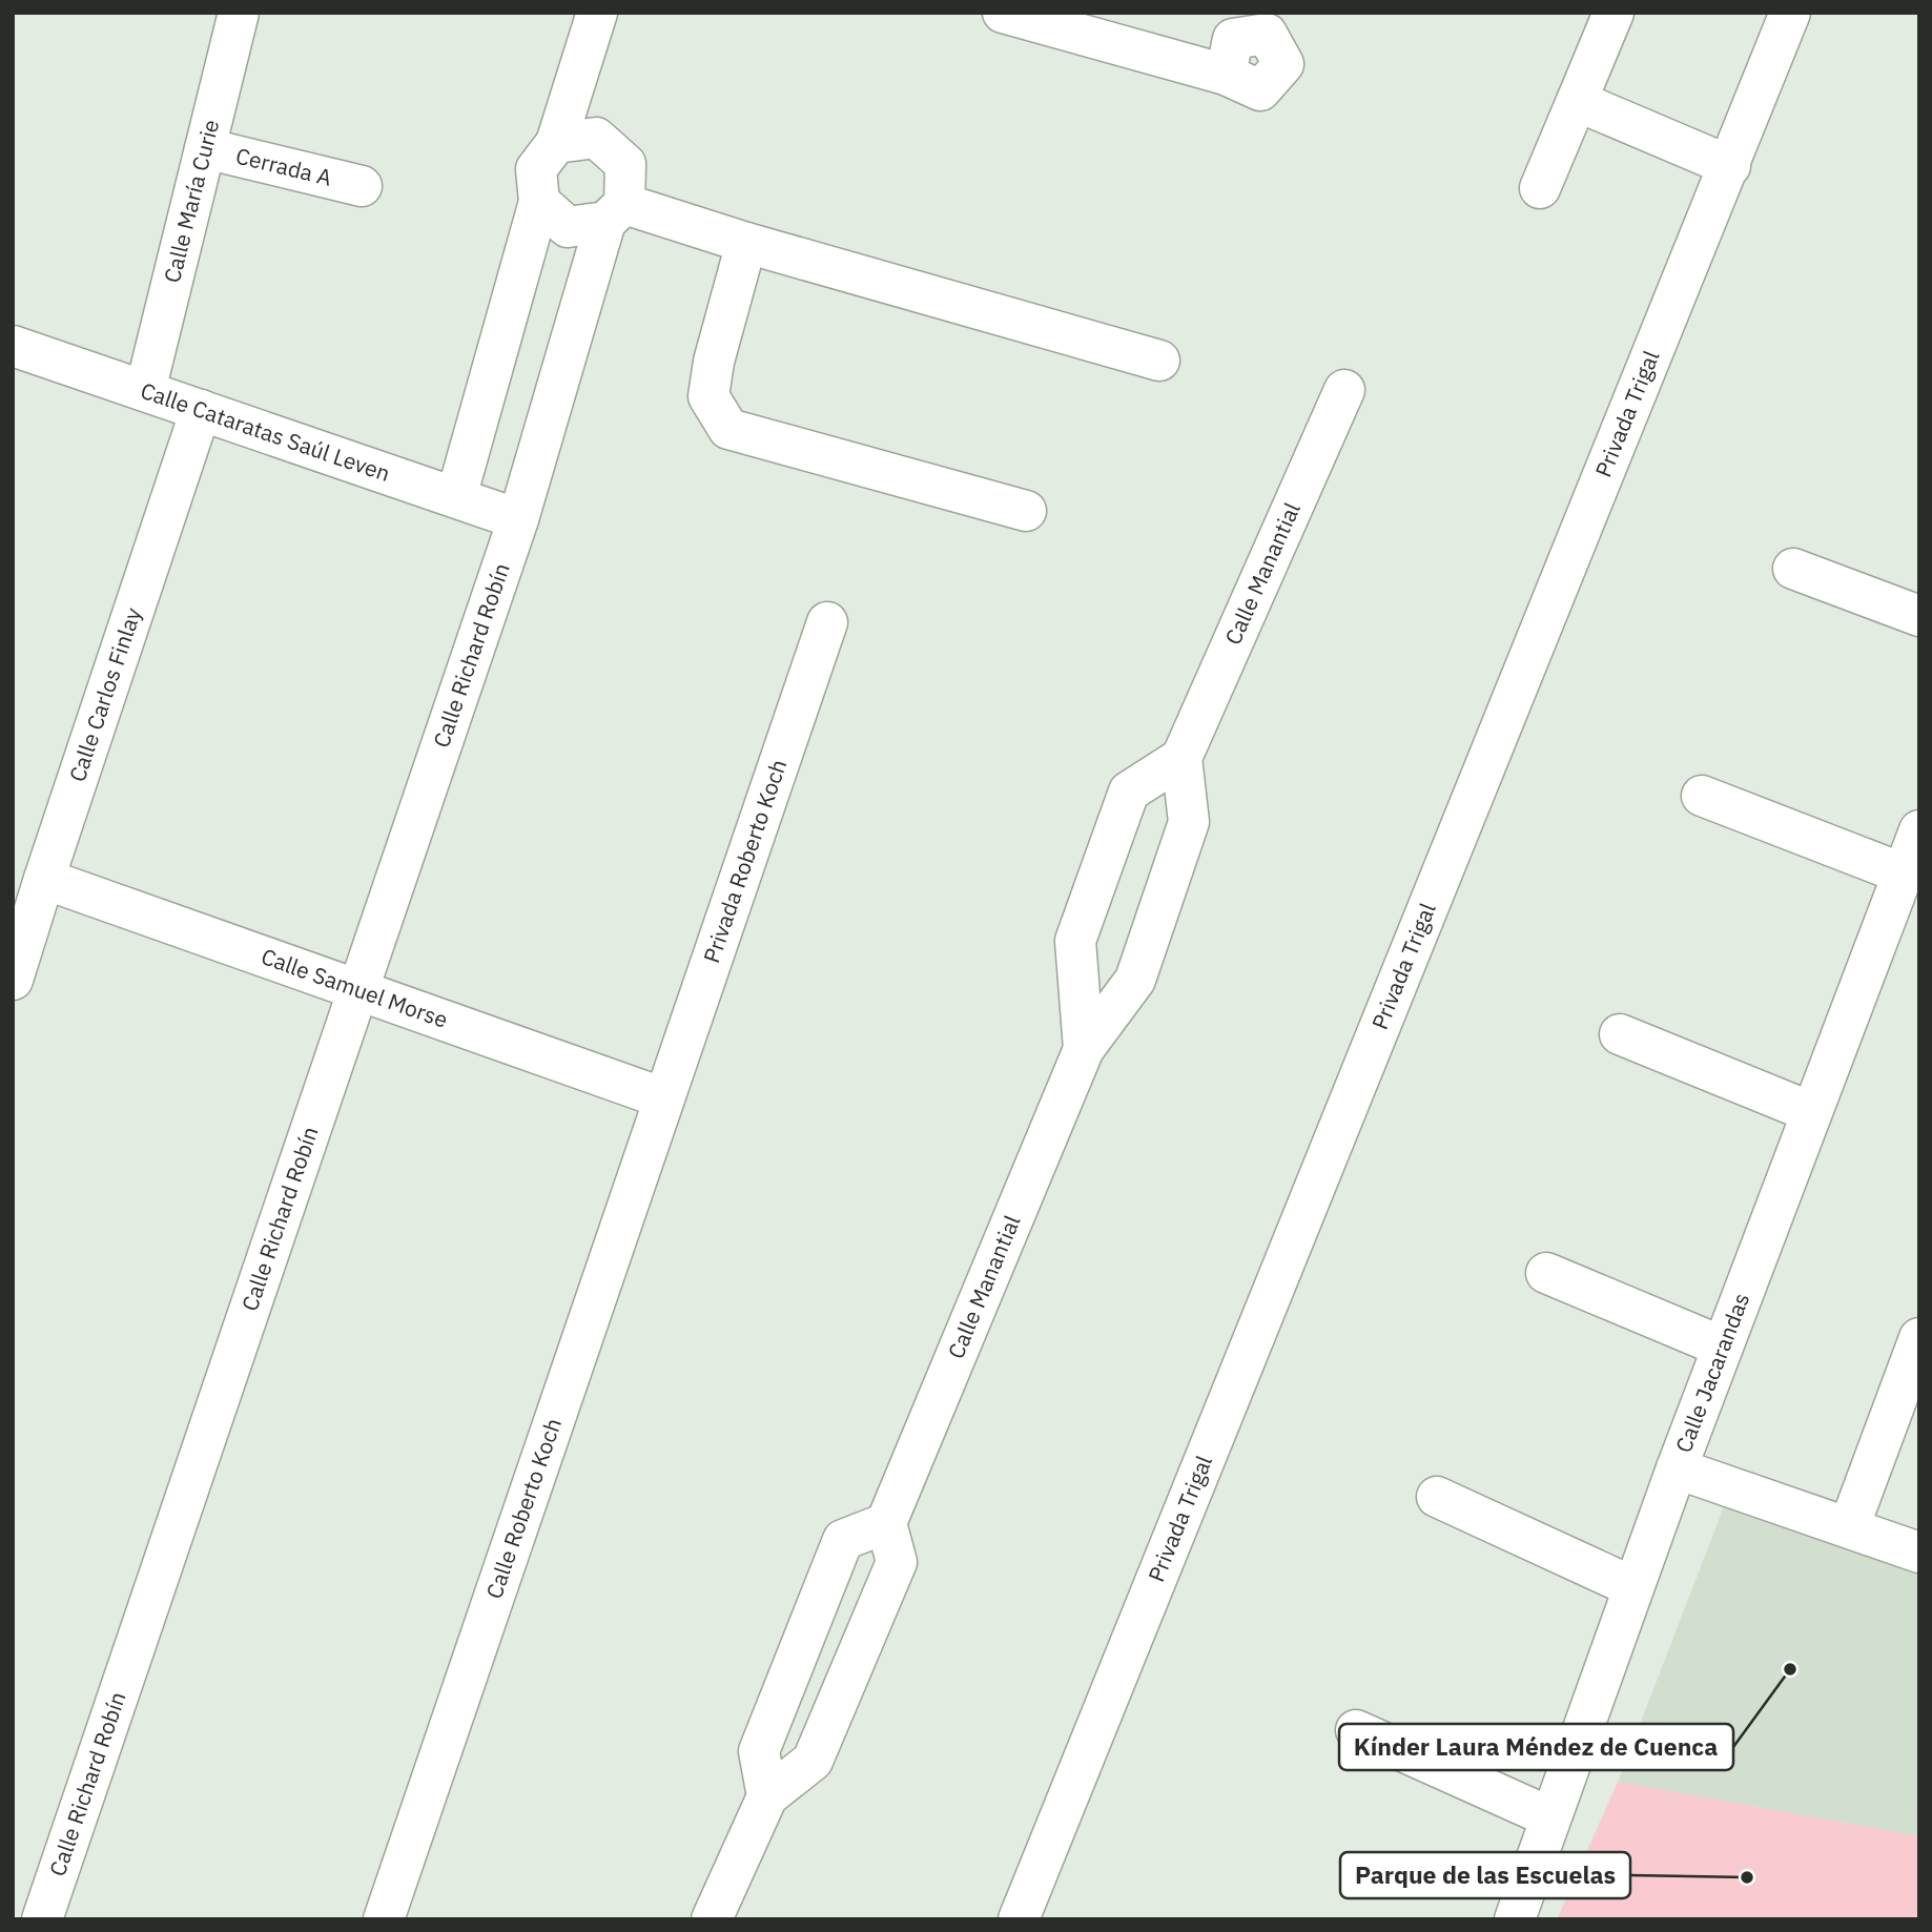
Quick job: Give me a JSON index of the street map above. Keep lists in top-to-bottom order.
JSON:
{
  "streets": {
    "street": [
      "Cerrada A",
      "Calle María Curie",
      "Privada Trigal",
      "Calle Cataratas Saúl Leven",
      "Calle Manantial",
      "Calle Richard Robín",
      "Calle Carlos Finlay",
      "Privada Roberto Koch",
      "Calle Samuel Morse",
      "Calle Jacarandas",
      "Calle Roberto Koch"
    ]
  },
  "crossings": [
    ["Cerrada A", "Calle María Curie"],
    ["Calle María Curie", "Calle Cataratas Saúl Leven"],
    ["Calle Cataratas Saúl Leven", "Calle Richard Robín"],
    ["Calle Cataratas Saúl Leven", "Calle Carlos Finlay"],
    ["Calle Richard Robín", "Calle Samuel Morse"],
    ["Calle Carlos Finlay", "Calle Samuel Morse"],
    ["Privada Roberto Koch", "Calle Samuel Morse"],
    ["Privada Roberto Koch", "Calle Roberto Koch"],
    ["Calle Samuel Morse", "Calle Roberto Koch"]
  ],
  "places": ["Kínder Laura Méndez de Cuenca", "Parque de las Escuelas"]
}
